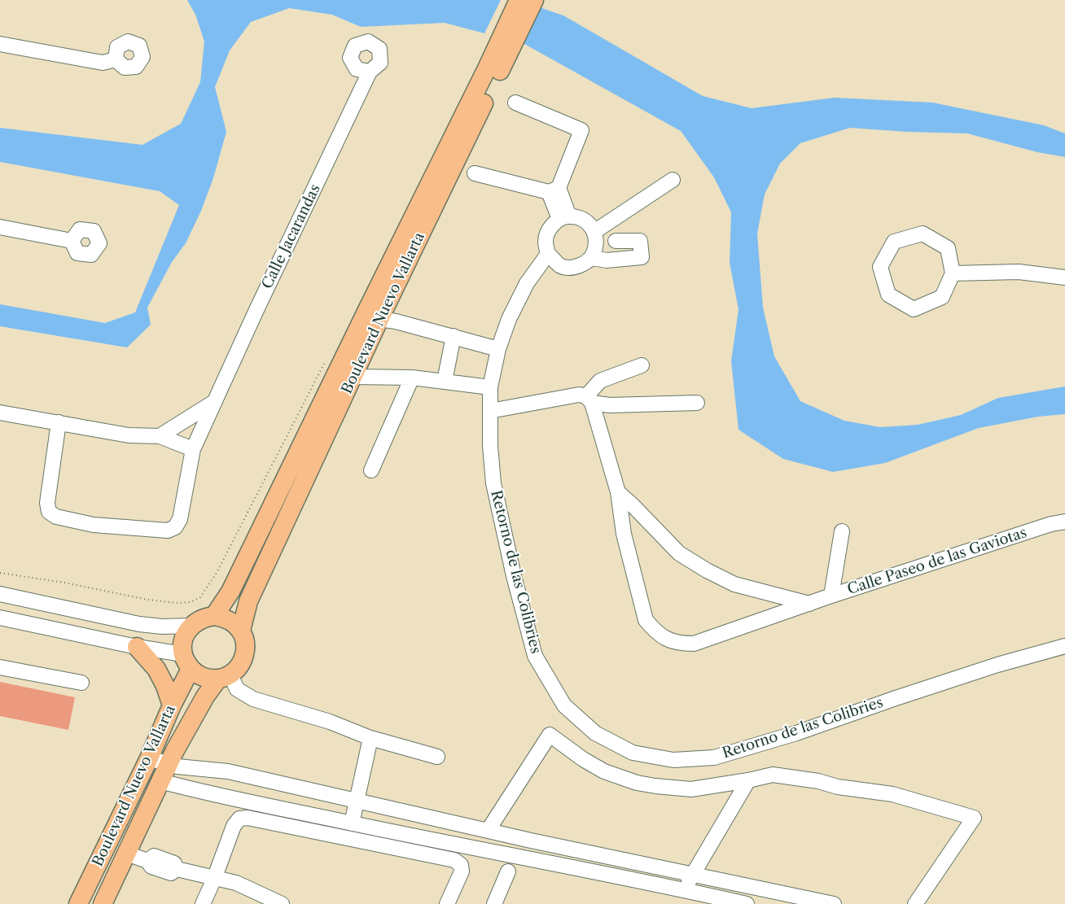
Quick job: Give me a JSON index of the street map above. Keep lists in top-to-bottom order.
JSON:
{
  "streets": {
    "main road": ["Boulevard Nuevo Vallarta"],
    "street": ["Calle Jacarandas", "Calle Paseo de las Gaviotas", "Retorno de las Colibries"]
  }
}
